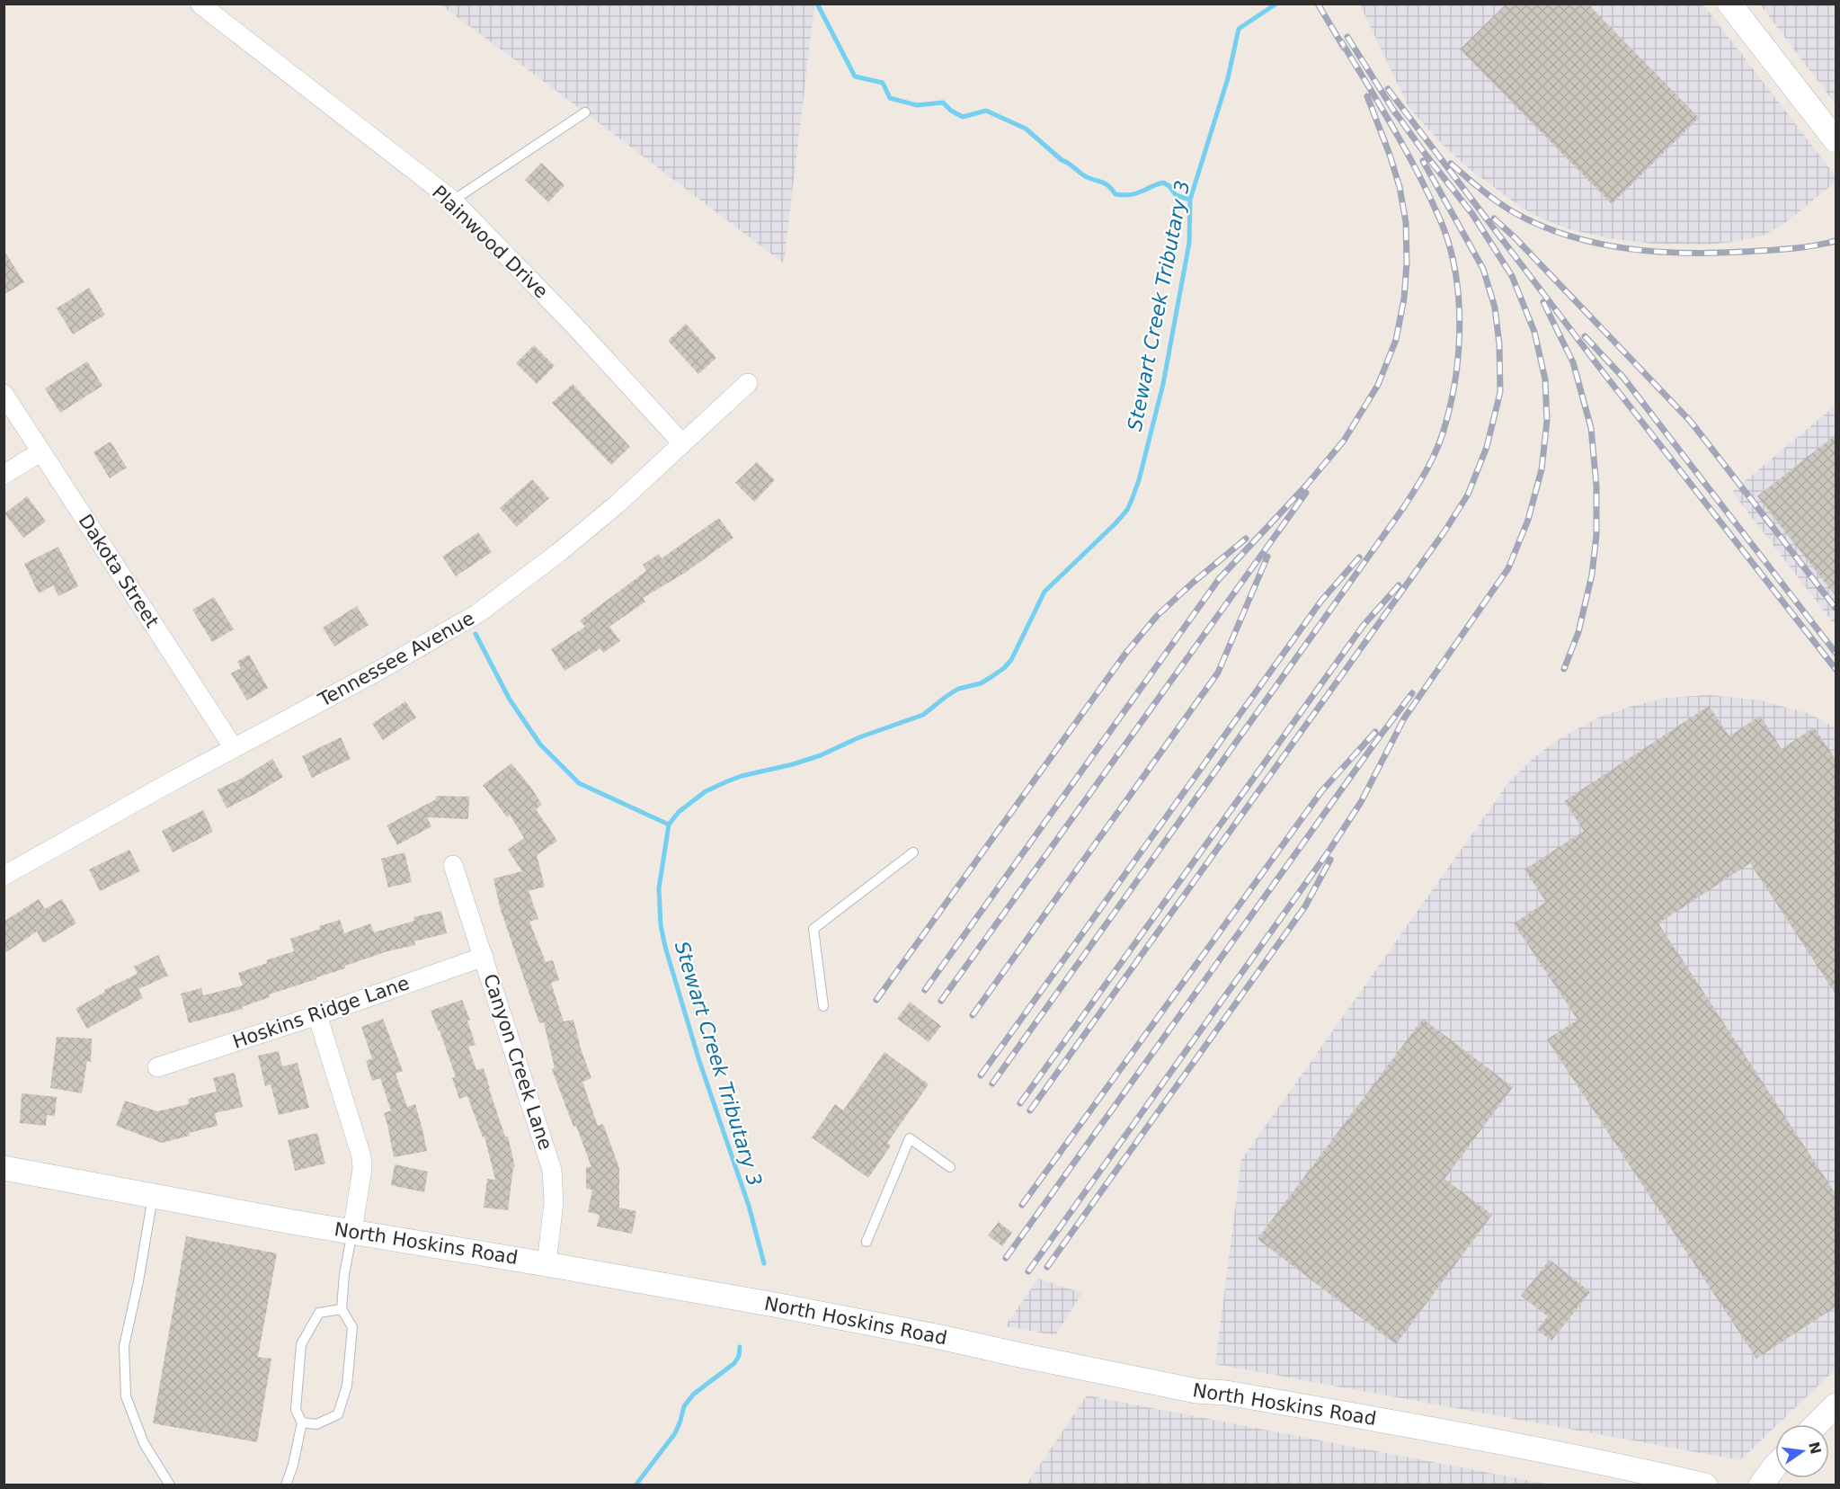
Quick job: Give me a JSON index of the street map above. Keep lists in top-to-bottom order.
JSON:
{
  "streets": {
    "street": [
      "Plainwood Drive",
      "Dakota Street",
      "Tennessee Avenue",
      "Hoskins Ridge Lane",
      "Canyon Creek Lane",
      "North Hoskins Road"
    ]
  },
  "crossings": [
    ["Plainwood Drive", "Tennessee Avenue"],
    ["Dakota Street", "Tennessee Avenue"],
    ["Hoskins Ridge Lane", "Canyon Creek Lane"],
    ["Canyon Creek Lane", "North Hoskins Road"]
  ],
  "water": ["Stewart Creek Tributary 3"],
  "north": "right"
}
